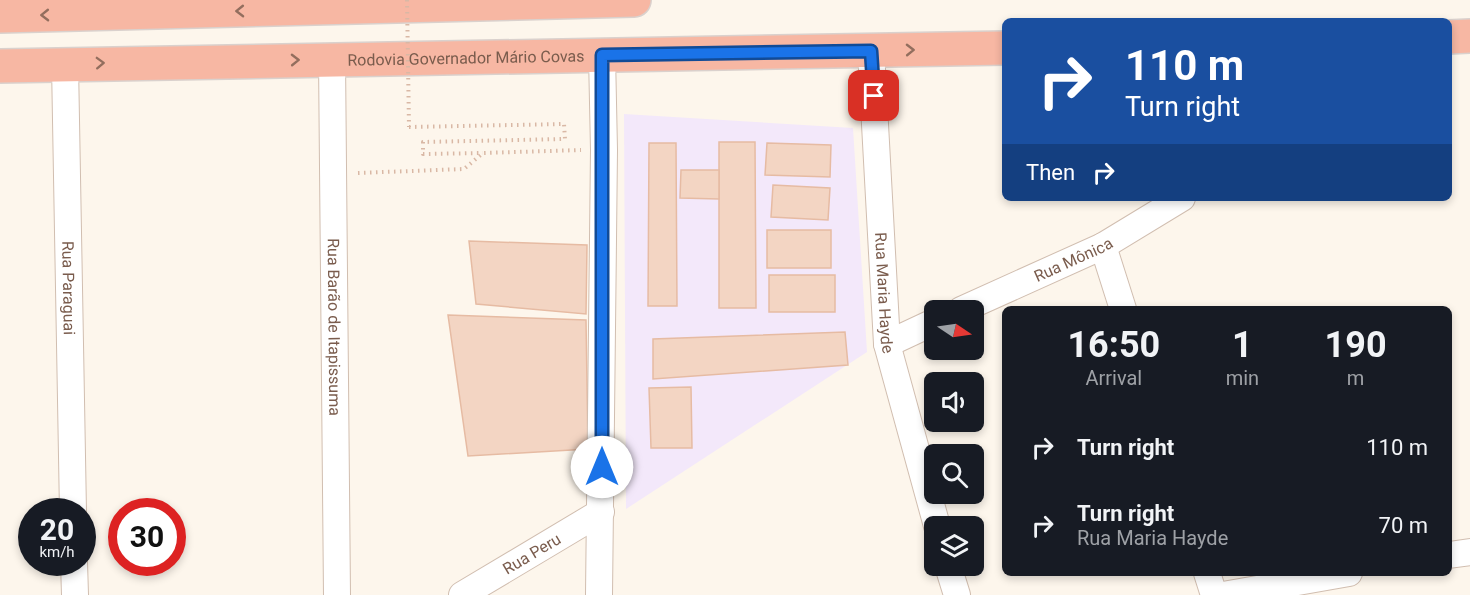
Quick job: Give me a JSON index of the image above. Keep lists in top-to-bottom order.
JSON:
{
  "streets": {
    "highway": ["Rodovia Governador Mário Covas"],
    "street": [
      "Rua Mônica",
      "Rua Paraguai",
      "Rua Maria Hayde",
      "Rua Barão de Itapissuma",
      "Rua Peru"
    ]
  },
  "crossings": [
    ["Rodovia Governador Mário Covas", "Rua Paraguai"],
    ["Rodovia Governador Mário Covas", "Rua Maria Hayde"],
    ["Rodovia Governador Mário Covas", "Rua Barão de Itapissuma"]
  ],
  "north": "right",
  "page": {
    "turn": ["110 m", "Turn right"],
    "then": "Then",
    "eta": [
      "16:50",
      "Arrival",
      "1",
      "min",
      "190",
      "m"
    ],
    "list": [
      {
        "name": "Turn right",
        "value": "110 m"
      },
      {
        "name": "Turn right",
        "note": "Rua Maria Hayde",
        "value": "70 m"
      }
    ],
    "speed": "20 km/h",
    "limit": "30"
  }
}
